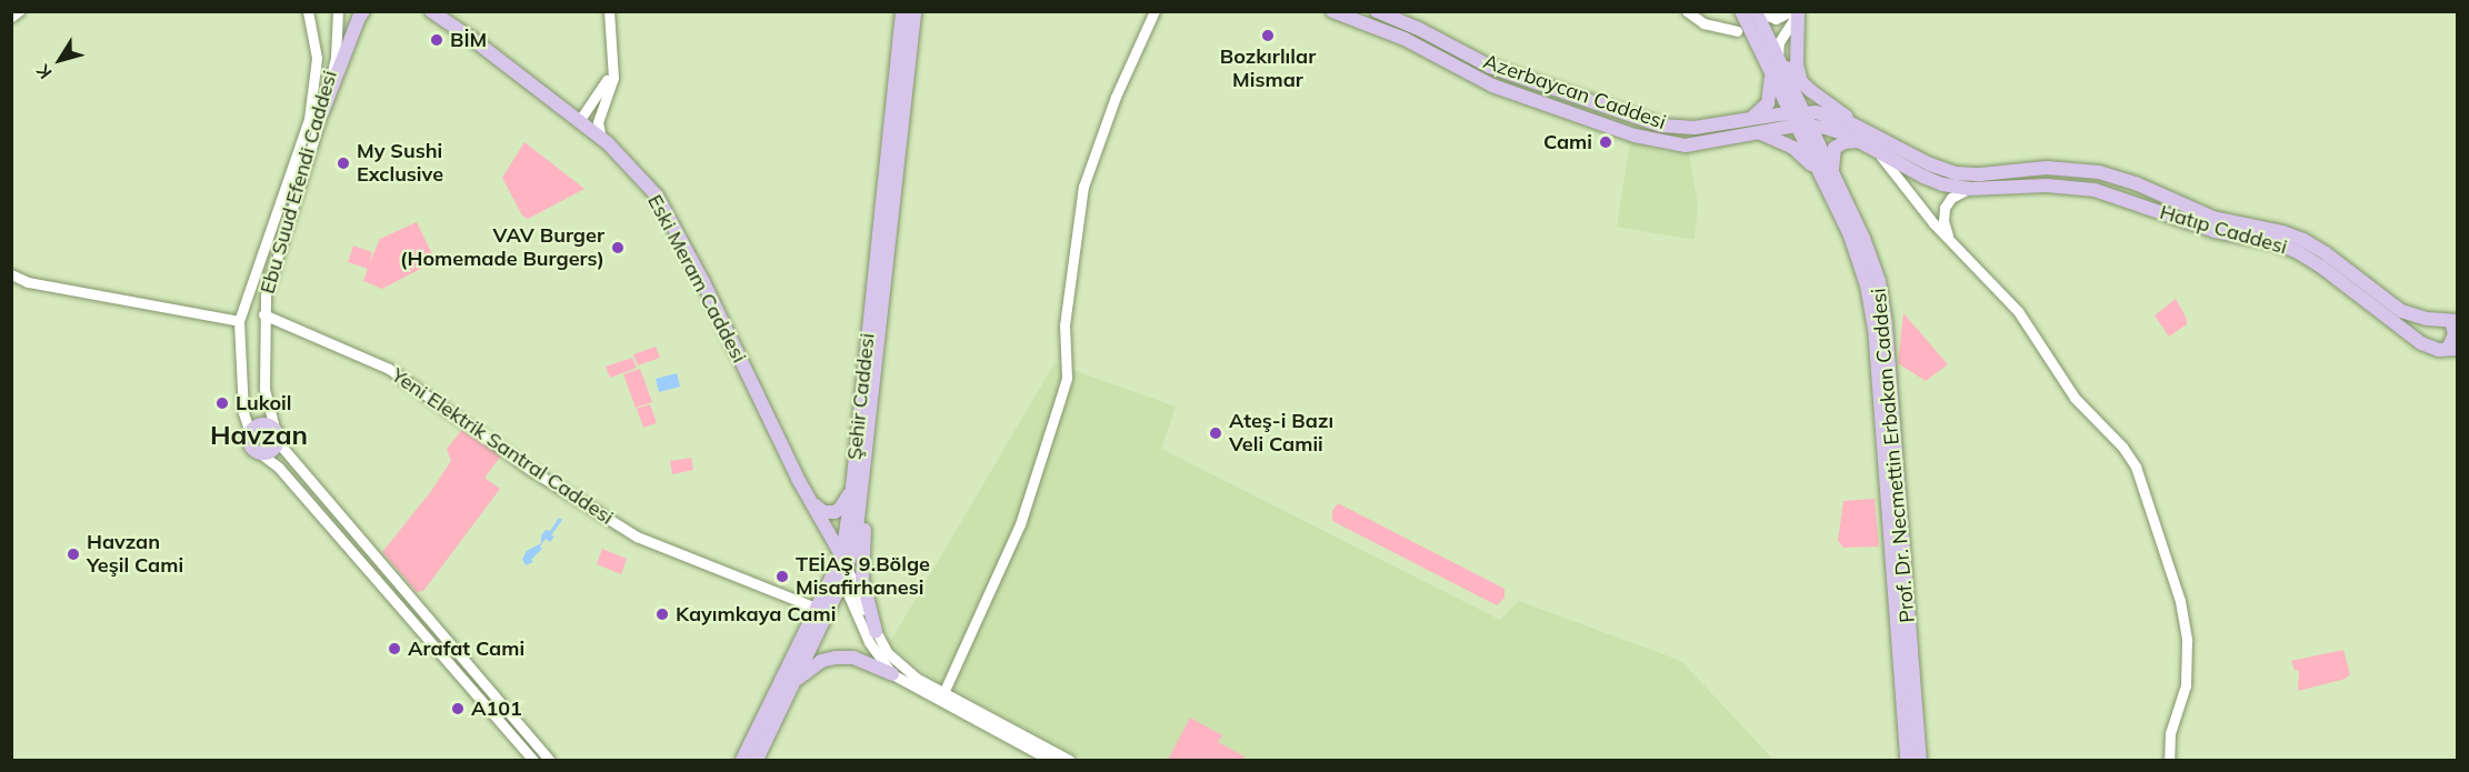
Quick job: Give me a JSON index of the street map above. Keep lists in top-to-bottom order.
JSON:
{
  "streets": {
    "main road": [
      "Azerbaycan Caddesi",
      "Hatıp Caddesi",
      "Eski Meram Caddesi",
      "Şehir Caddesi",
      "Prof. Dr. Necmettin Erbakan Caddesi"
    ],
    "street": ["Ebu Suud Efendi Caddesi", "Yeni Elektrik Santral Caddesi"]
  },
  "crossings": [
    ["Azerbaycan Caddesi", "Hatıp Caddesi"],
    ["Azerbaycan Caddesi", "Prof. Dr. Necmettin Erbakan Caddesi"],
    ["Ebu Suud Efendi Caddesi", "Yeni Elektrik Santral Caddesi"],
    ["Eski Meram Caddesi", "Şehir Caddesi"],
    ["Şehir Caddesi", "Yeni Elektrik Santral Caddesi"]
  ],
  "districts": ["Havzan"],
  "places": [
    "Bozkırlılar Mismar",
    "BİM",
    "Cami",
    "My Sushi Exclusive",
    "VAV Burger (Homemade Burgers)",
    "Lukoil",
    "Ateş-i Bazı Veli Camii",
    "Havzan Yeşil Cami",
    "TEİAŞ 9.Bölge Misafirhanesi",
    "Kayımkaya Cami",
    "Arafat Cami",
    "A101"
  ],
  "north": "bottom left"
}
